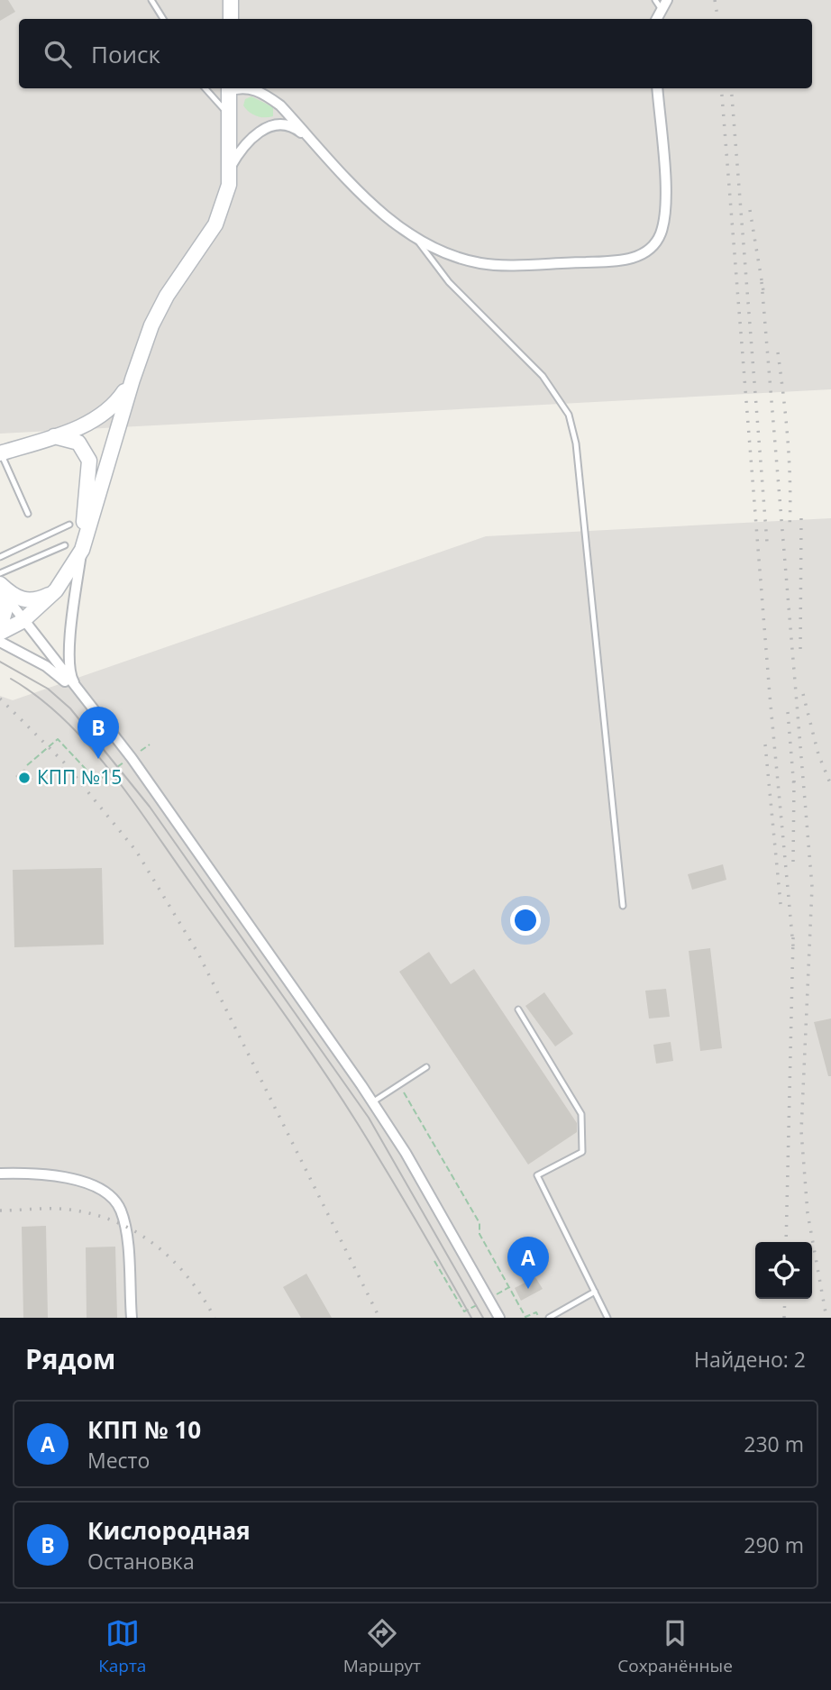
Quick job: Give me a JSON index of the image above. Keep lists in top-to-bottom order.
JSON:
{
  "places": ["КПП №15"],
  "page": {
    "search": "Поиск",
    "pins": ["B", "A"],
    "heading": ["Рядом", "Найдено: 2"],
    "list": [
      {
        "mark": "A",
        "name": "КПП № 10",
        "note": "Место",
        "value": "230 m"
      },
      {
        "mark": "B",
        "name": "Кислородная",
        "note": "Остановка",
        "value": "290 m"
      }
    ],
    "nav": ["Карта", "Маршрут", "Сохранённые"]
  }
}
